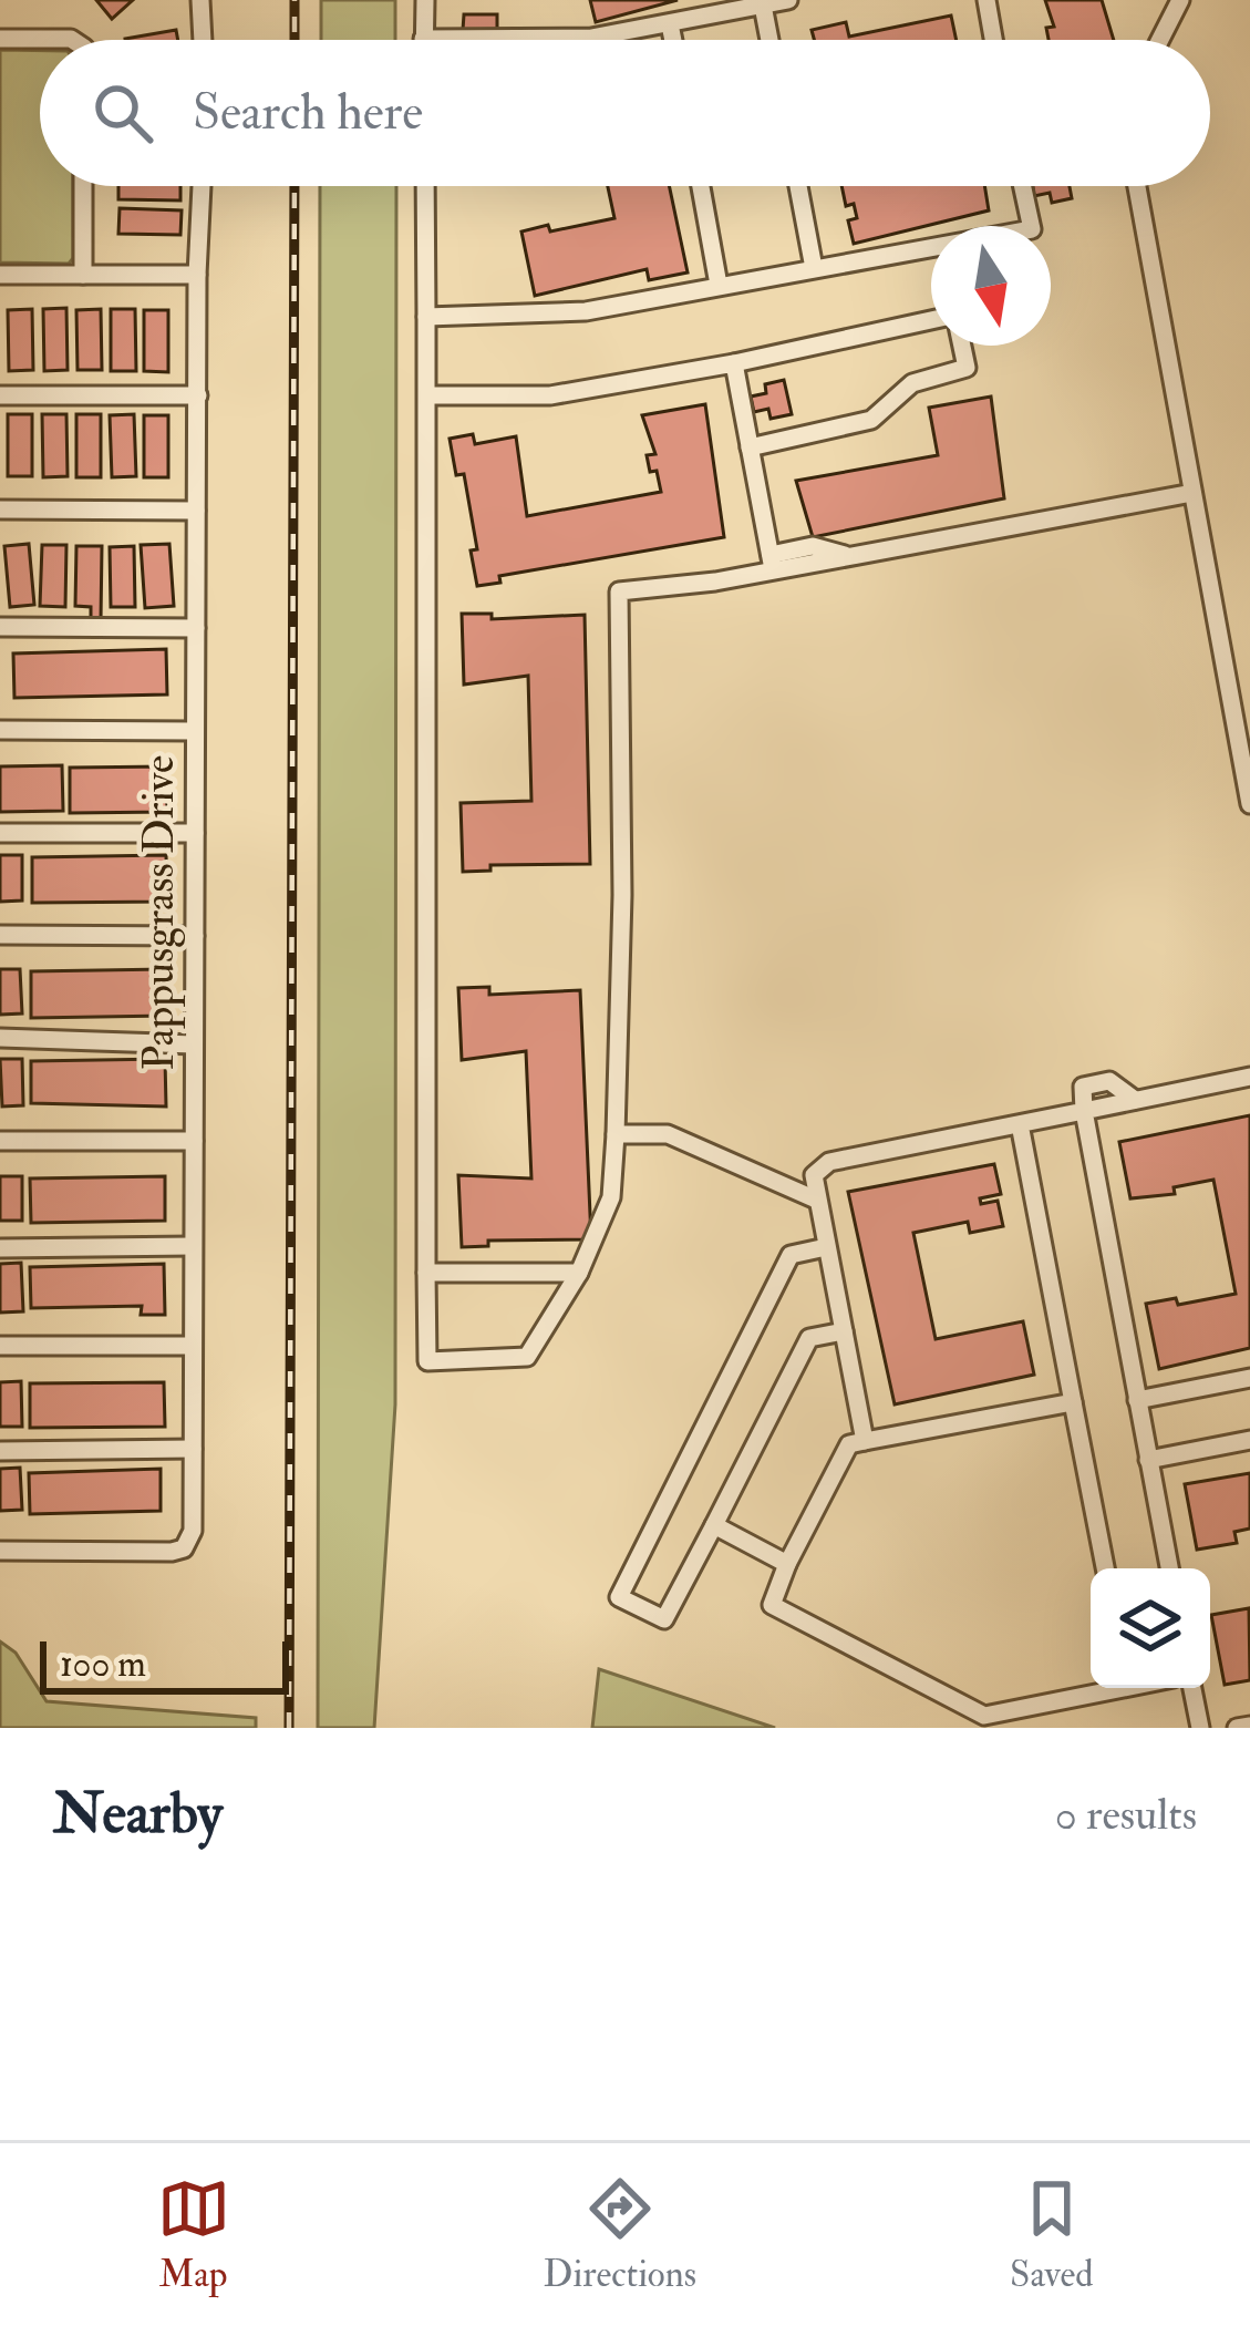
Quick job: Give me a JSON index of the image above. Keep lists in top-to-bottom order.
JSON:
{
  "streets": {
    "street": ["Pappusgrass Drive"]
  },
  "scale_bar": "100 m",
  "north": "bottom",
  "page": {
    "search": "Search here",
    "scale": "100 m",
    "heading": ["Nearby", "0 results"],
    "nav": ["Map", "Directions", "Saved"]
  }
}
